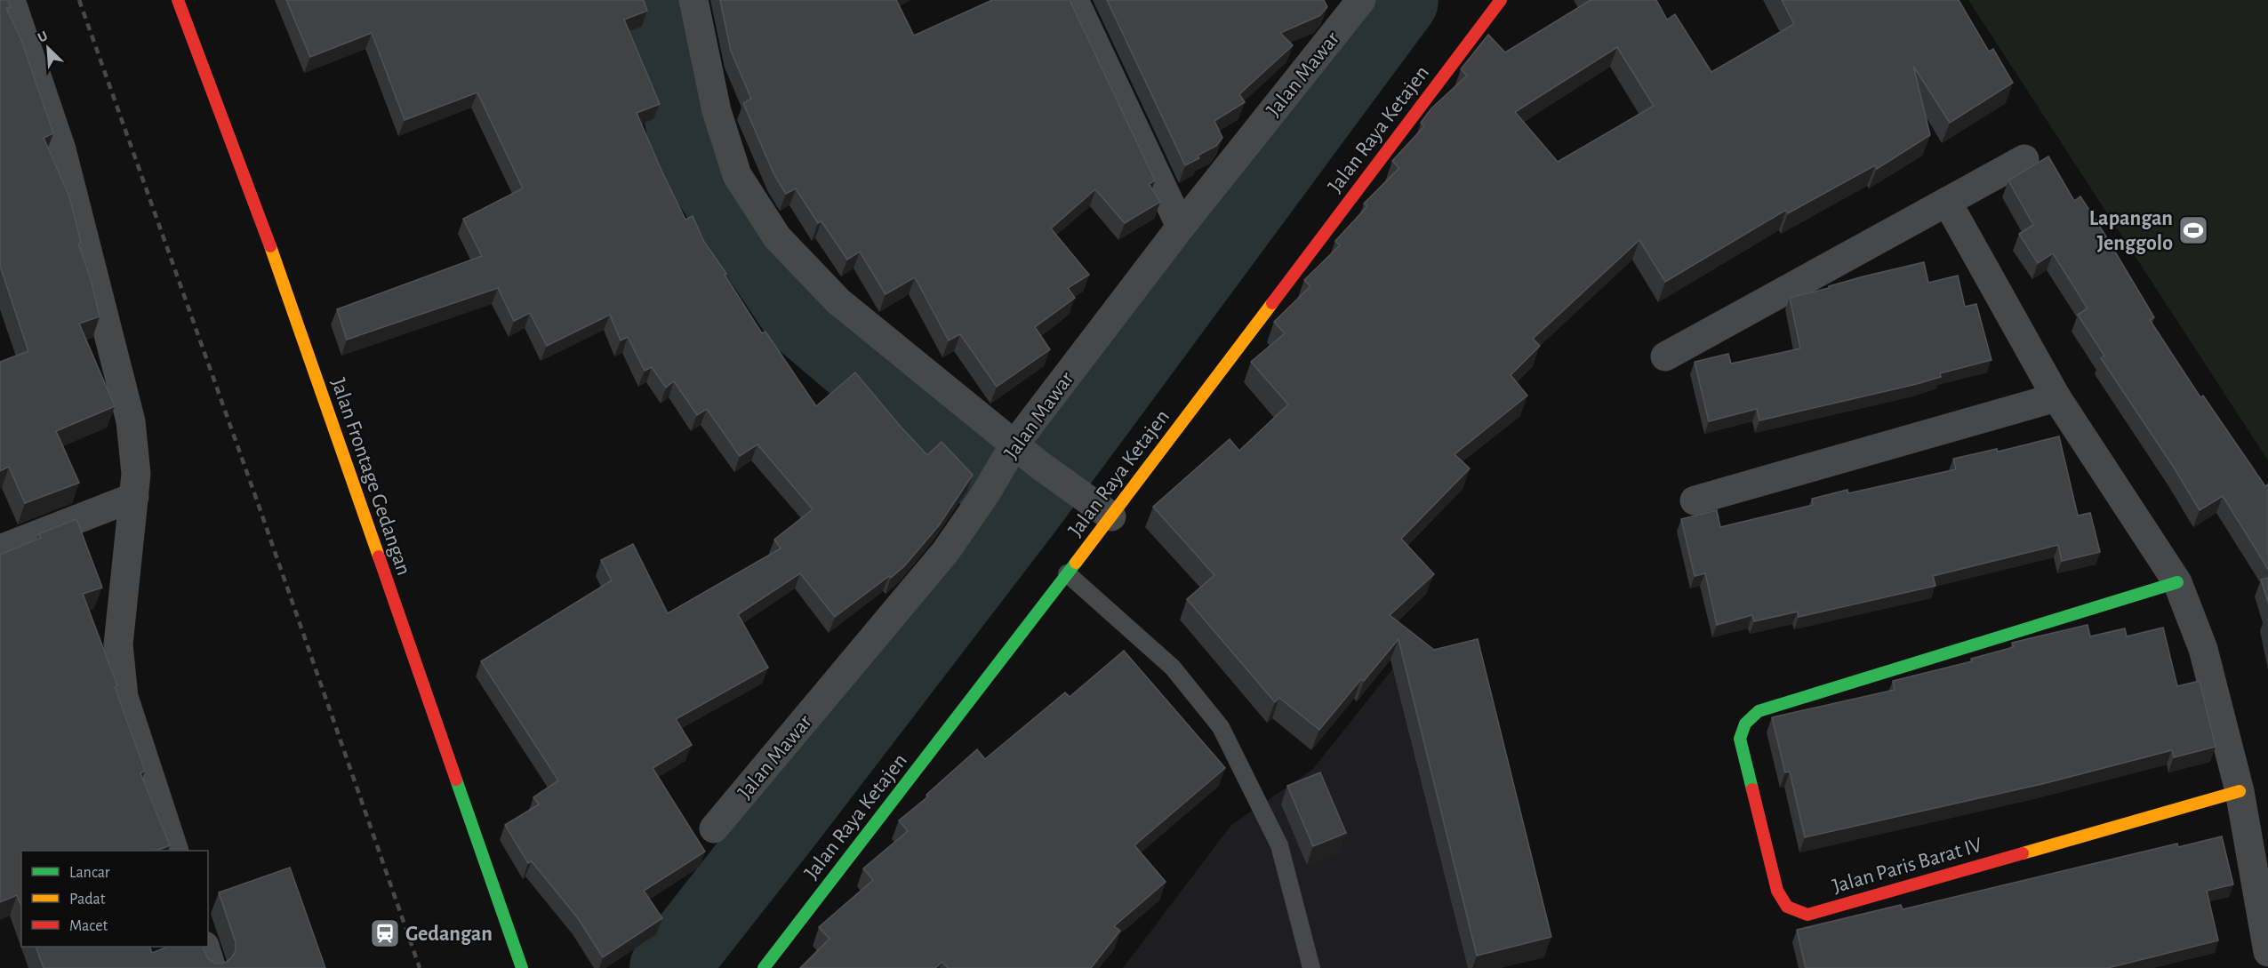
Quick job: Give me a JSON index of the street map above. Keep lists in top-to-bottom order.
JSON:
{
  "streets": {
    "street": [
      "Jalan Mawar",
      "Jalan Raya Ketajen",
      "Jalan Frontage Gedangan",
      "Jalan Paris Barat IV"
    ]
  },
  "places": {
    "sports": ["Lapangan Jenggolo"],
    "station": ["Gedangan"]
  },
  "legend": ["Lancar", "Padat", "Macet"],
  "north": "top left"
}
